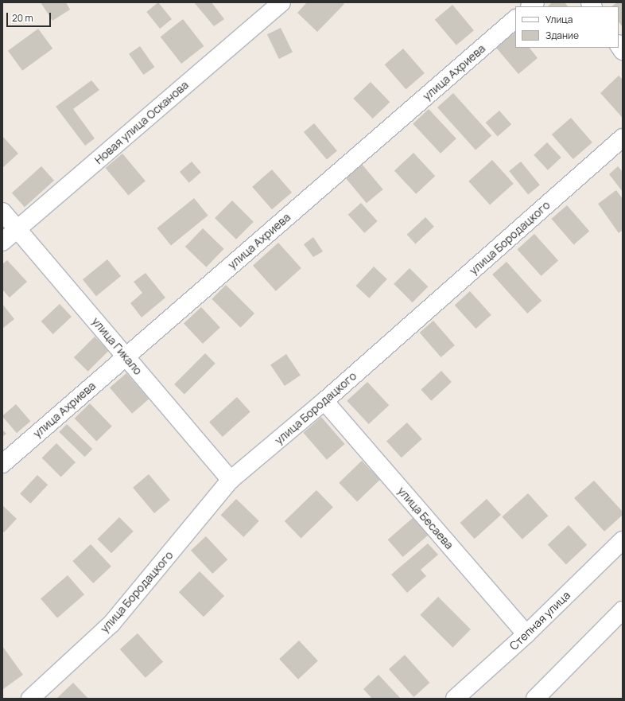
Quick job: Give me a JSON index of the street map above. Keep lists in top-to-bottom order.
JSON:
{
  "streets": {
    "street": [
      "улица Ахриева",
      "Новая улица Осканова",
      "улица Бородацкого",
      "улица Гикало",
      "улица Бесаева",
      "Степная улица"
    ]
  },
  "crossings": [
    ["улица Ахриева", "улица Гикало"],
    ["Новая улица Осканова", "улица Гикало"],
    ["улица Бородацкого", "улица Гикало"],
    ["улица Бородацкого", "улица Бесаева"],
    ["улица Бесаева", "Степная улица"]
  ],
  "legend": ["Улица", "Здание"],
  "scale_bar": "20 m"
}
